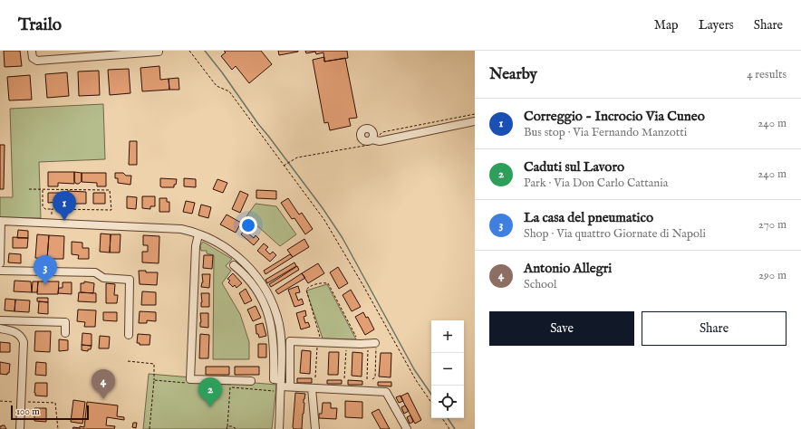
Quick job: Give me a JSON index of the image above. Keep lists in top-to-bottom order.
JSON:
{
  "scale_bar": "100 m",
  "page": {
    "header": "Trailo",
    "nav": ["Map", "Layers", "Share"],
    "heading": ["Nearby", "4 results"],
    "list": [
      {
        "mark": "1",
        "name": "Correggio - Incrocio Via Cuneo",
        "note": "Bus stop · Via Fernando Manzotti",
        "value": "240 m"
      },
      {
        "mark": "2",
        "name": "Caduti sul Lavoro",
        "note": "Park · Via Don Carlo Cattania",
        "value": "240 m"
      },
      {
        "mark": "3",
        "name": "La casa del pneumatico",
        "note": "Shop · Via quattro Giornate di Napoli",
        "value": "270 m"
      },
      {
        "mark": "4",
        "name": "Antonio Allegri",
        "note": "School",
        "value": "290 m"
      }
    ],
    "pins": [
      "1",
      "3",
      "4",
      "2"
    ],
    "buttons": ["Save", "Share"],
    "map_buttons": ["+", "−"],
    "scale": "100 m"
  }
}
